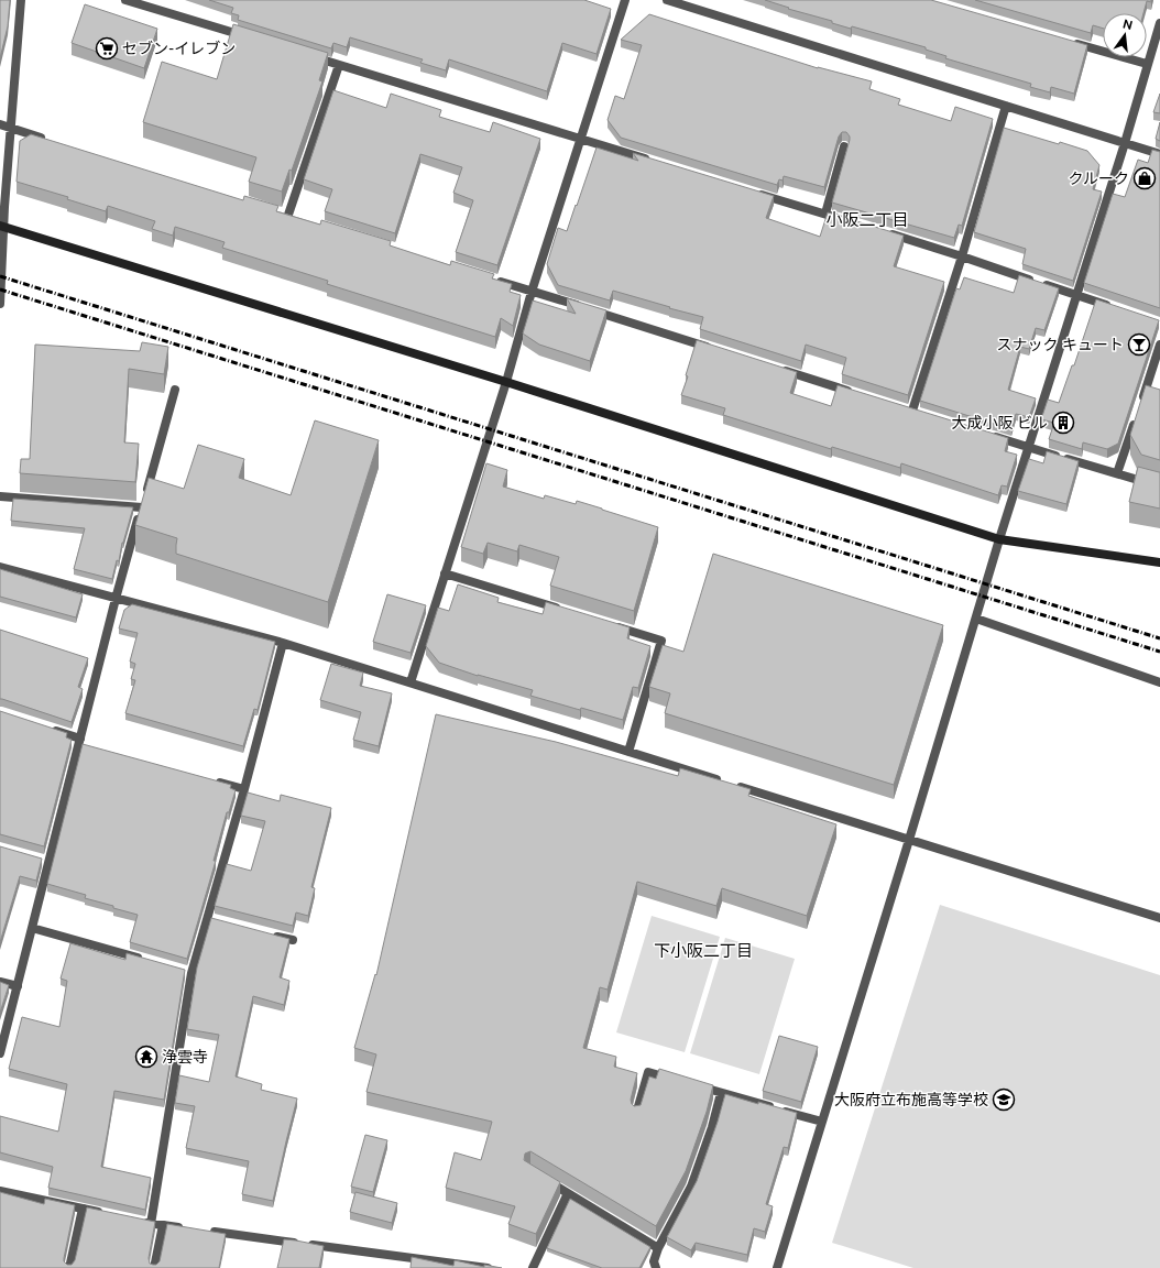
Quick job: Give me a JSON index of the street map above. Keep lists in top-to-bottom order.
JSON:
{
  "districts": ["小阪二丁目", "下小阪二丁目"],
  "places": {
    "supermarket": ["セブン-イレブン"],
    "shop": ["クルーク"],
    "bar": ["スナック キュート"],
    "building": ["大成小阪 ビル"],
    "temple": ["浄雲寺"],
    "school or university": ["大阪府立布施高等学校"]
  },
  "north": "top"
}
